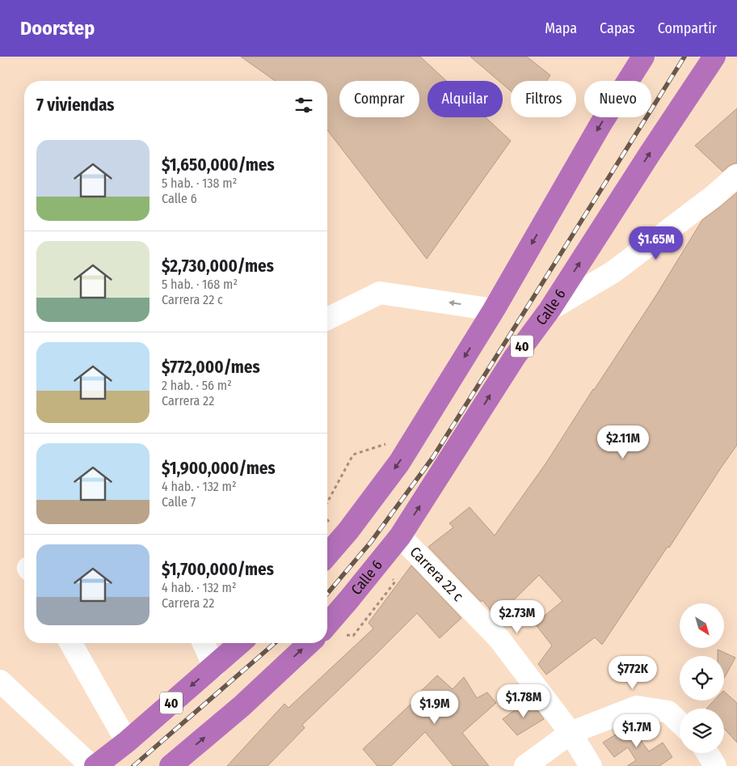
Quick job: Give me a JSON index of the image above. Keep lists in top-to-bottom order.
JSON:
{
  "streets": {
    "highway": ["Calle 6", "40"],
    "street": ["Carrera 22 c"]
  },
  "crossings": [
    ["Calle 6", "Carrera 22 c"]
  ],
  "north": "bottom right",
  "page": {
    "header": "Doorstep",
    "nav": ["Mapa", "Capas", "Compartir"],
    "chip": [
      "Comprar",
      "Alquilar",
      "Filtros",
      "Nuevo"
    ],
    "heading": "7 viviendas",
    "list": [
      {
        "name": "$1,650,000/mes",
        "note": "5 hab. · 138 m² · Calle 6"
      },
      {
        "name": "$2,730,000/mes",
        "note": "5 hab. · 168 m² · Carrera 22 c"
      },
      {
        "name": "$772,000/mes",
        "note": "2 hab. · 56 m² · Carrera 22"
      },
      {
        "name": "$1,900,000/mes",
        "note": "4 hab. · 132 m² · Calle 7"
      },
      {
        "name": "$1,700,000/mes",
        "note": "4 hab. · 132 m² · Carrera 22"
      }
    ],
    "price": [
      "$1.65M",
      "$2.11M",
      "$2.73M",
      "$772K",
      "$1.78M",
      "$1.9M",
      "$1.7M"
    ]
  }
}
